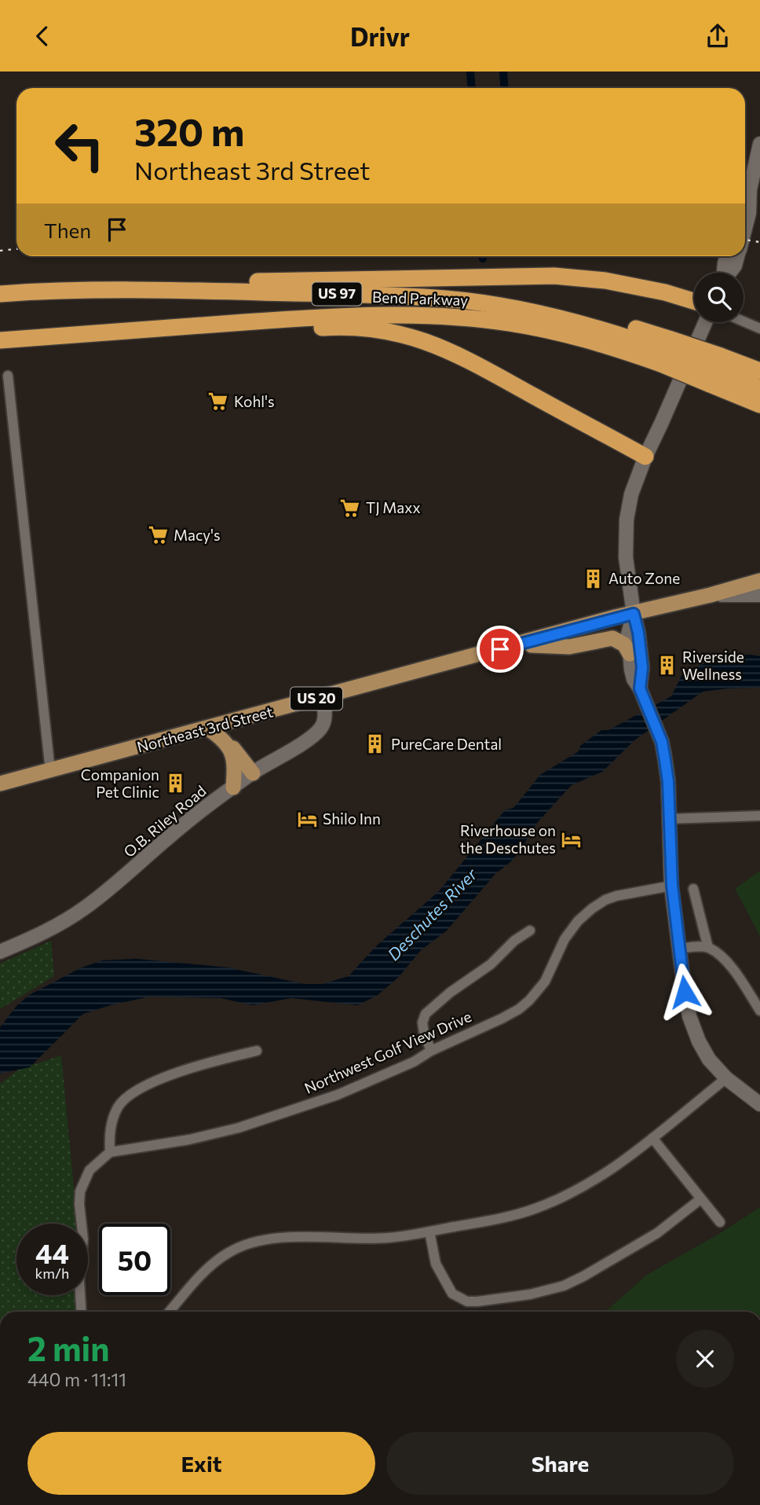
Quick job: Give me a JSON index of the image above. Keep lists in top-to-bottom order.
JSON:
{
  "streets": {
    "highway": ["US 97", "Bend Parkway"],
    "main road": ["US 20", "Northeast 3rd Street", "O.B. Riley Road"],
    "street": ["Northwest Golf View Drive"]
  },
  "crossings": [
    ["Northeast 3rd Street", "O.B. Riley Road"]
  ],
  "water": ["Deschutes River"],
  "places": {
    "supermarket": ["Kohl's", "TJ Maxx", "Macy's"],
    "building": [
      "Auto Zone",
      "Riverside Wellness",
      "PureCare Dental",
      "Companion Pet Clinic"
    ],
    "hotel": ["Shilo Inn", "Riverhouse on the Deschutes"]
  },
  "page": {
    "header": "Drivr",
    "turn": ["320 m", "Northeast 3rd Street"],
    "then": "Then",
    "speed": "44 km/h",
    "limit": "50",
    "heading": ["2 min", "440 m · 11:11"],
    "buttons": ["Exit", "Share"]
  }
}
